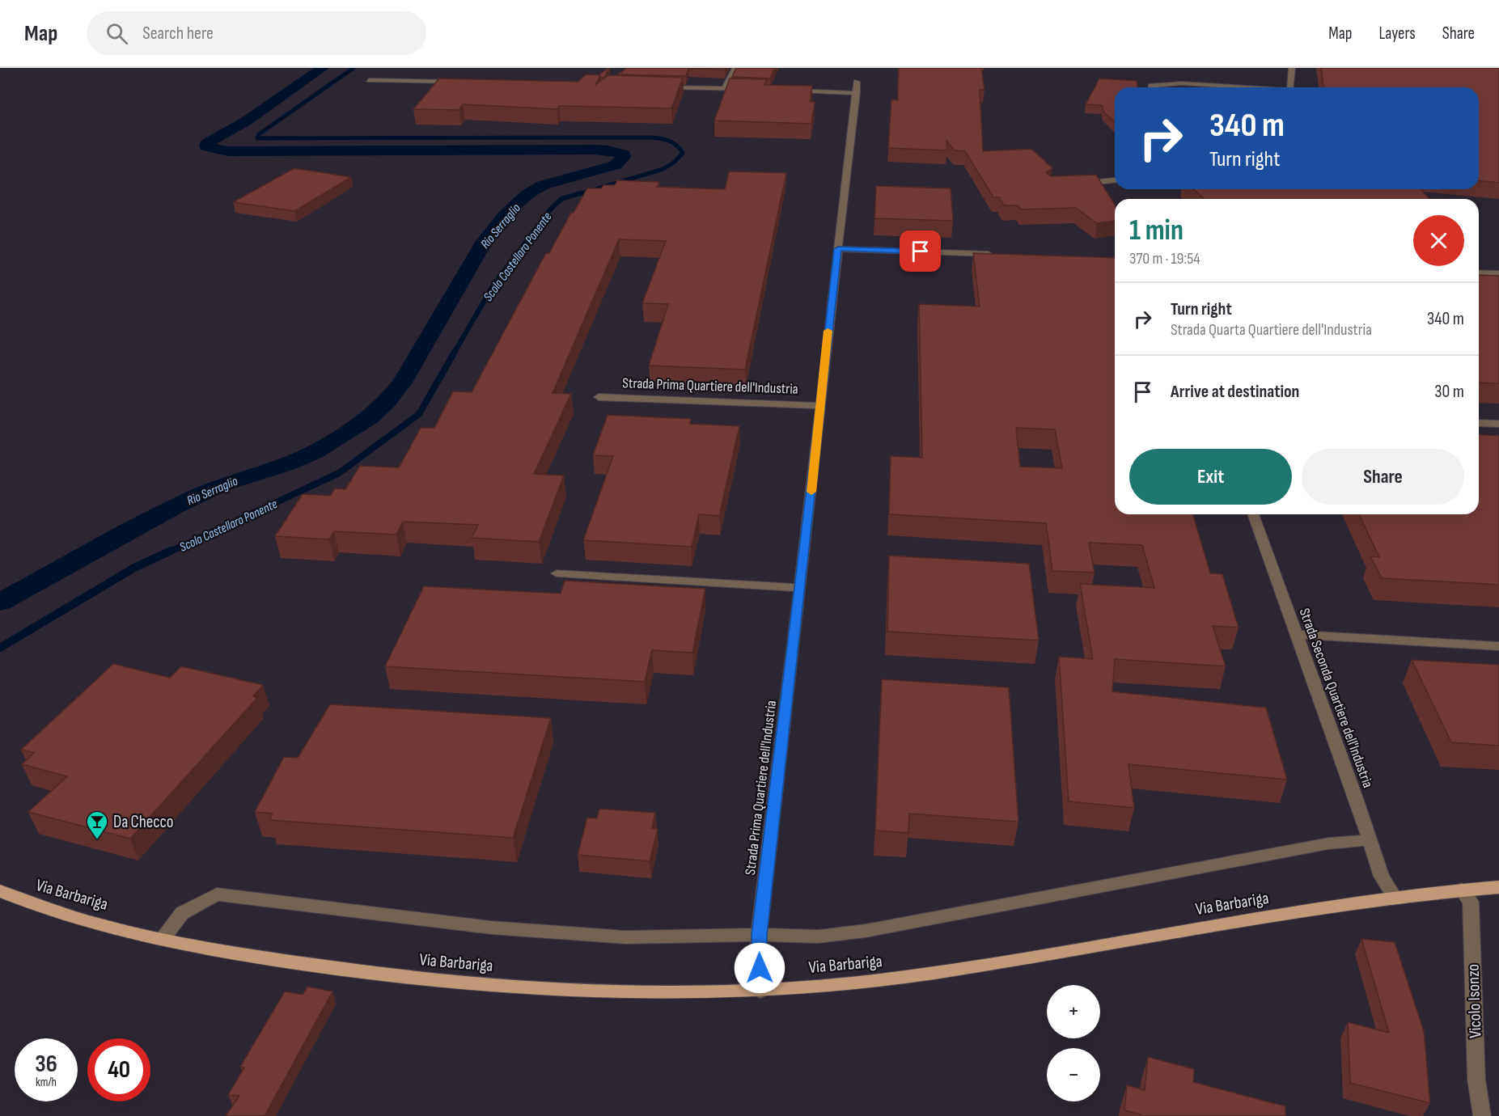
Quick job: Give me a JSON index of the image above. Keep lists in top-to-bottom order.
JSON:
{
  "streets": {
    "main road": ["Via Barbariga"],
    "street": ["Strada Prima Quartiere dell'Industria", "Strada Seconda Quartiere dell'Industria", "Vicolo Isonzo"]
  },
  "crossings": [
    ["Strada Prima Quartiere dell'Industria", "Via Barbariga"],
    ["Strada Seconda Quartiere dell'Industria", "Via Barbariga"],
    ["Via Barbariga", "Vicolo Isonzo"]
  ],
  "water": ["Rio Serraglio", "Scolo Castellaro Ponente"],
  "places": {
    "bar": ["Da Checco"]
  },
  "page": {
    "header": "Map",
    "search": "Search here",
    "nav": ["Map", "Layers", "Share"],
    "turn": ["340 m", "Turn right"],
    "heading": ["1 min", "370 m · 19:54"],
    "list": [
      {
        "name": "Turn right",
        "note": "Strada Quarta Quartiere dell'Industria",
        "value": "340 m"
      },
      {
        "name": "Arrive at destination",
        "value": "30 m"
      }
    ],
    "buttons": ["Exit", "Share"],
    "map_buttons": ["+", "−"],
    "speed": "36 km/h",
    "limit": "40"
  }
}
